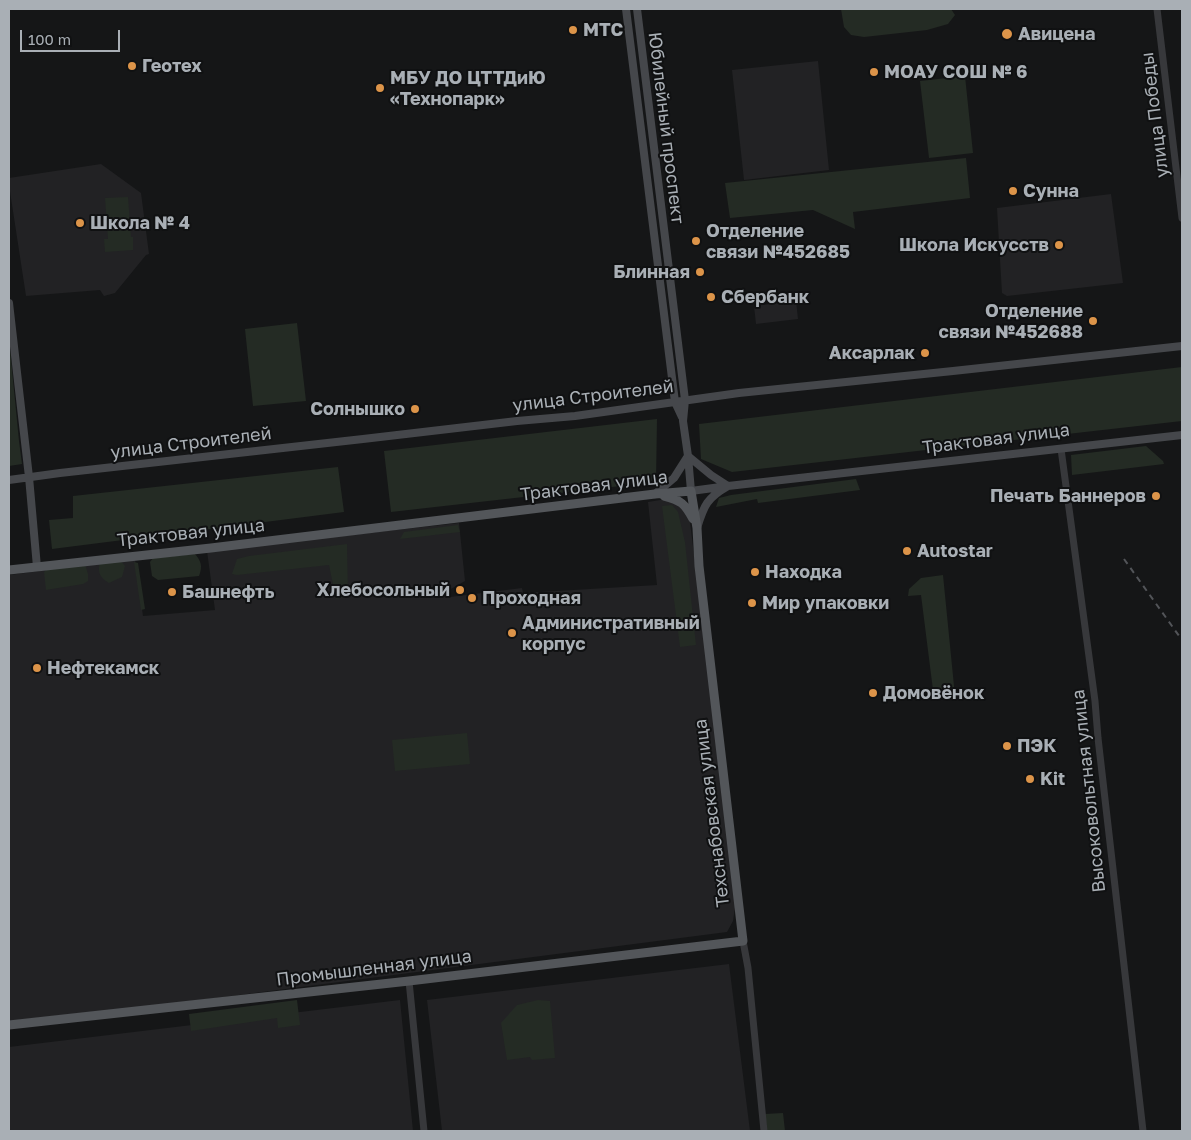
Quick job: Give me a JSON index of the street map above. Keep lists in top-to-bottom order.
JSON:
{
  "streets": {
    "main road": [
      "Юбилейный проспект",
      "улица Строителей",
      "Трактовая улица",
      "Техснабовская улица",
      "Промышленная улица"
    ],
    "street": ["улица Победы", "Высоковольтная улица"]
  },
  "crossings": [
    ["Юбилейный проспект", "улица Строителей"],
    ["Трактовая улица", "Высоковольтная улица"],
    ["Трактовая улица", "Техснабовская улица"],
    ["Техснабовская улица", "Промышленная улица"]
  ],
  "places": [
    "МТС",
    "Авицена",
    "Геотех",
    "МОАУ СОШ № 6",
    "МБУ ДО ЦТТДиЮ «Технопарк»",
    "Сунна",
    "Школа № 4",
    "Отделение связи №452685",
    "Школа Искусств",
    "Блинная",
    "Сбербанк",
    "Отделение связи №452688",
    "Аксарлак",
    "Солнышко",
    "Печать Баннеров",
    "Autostar",
    "Находка",
    "Хлебосольный",
    "Башнефть",
    "Проходная",
    "Мир упаковки",
    "Административный корпус",
    "Нефтекамск",
    "Домовёнок",
    "ПЭК",
    "Kit"
  ],
  "scale_bar": "100 m"
}
